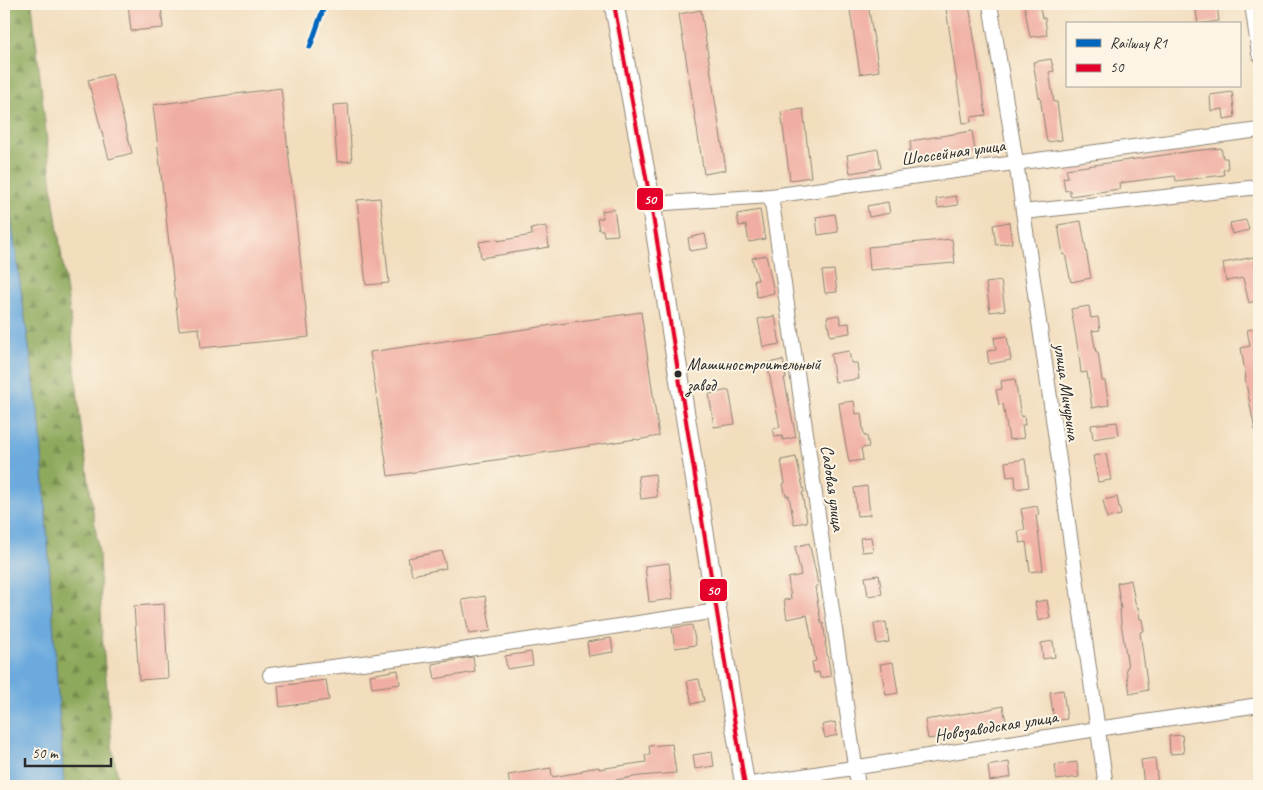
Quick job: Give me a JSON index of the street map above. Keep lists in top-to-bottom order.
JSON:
{
  "streets": {
    "street": [
      "Шоссейная улица",
      "улица Мичурина",
      "Садовая улица",
      "Новозаводская улица"
    ]
  },
  "crossings": [
    ["Шоссейная улица", "улица Мичурина"],
    ["Шоссейная улица", "Садовая улица"],
    ["улица Мичурина", "Новозаводская улица"],
    ["Садовая улица", "Новозаводская улица"]
  ],
  "places": ["Машиностроительный завод"],
  "lines": ["rail line R1", "transit line 50"],
  "legend": ["Railway R1", "50"],
  "scale_bar": "50 m"
}
